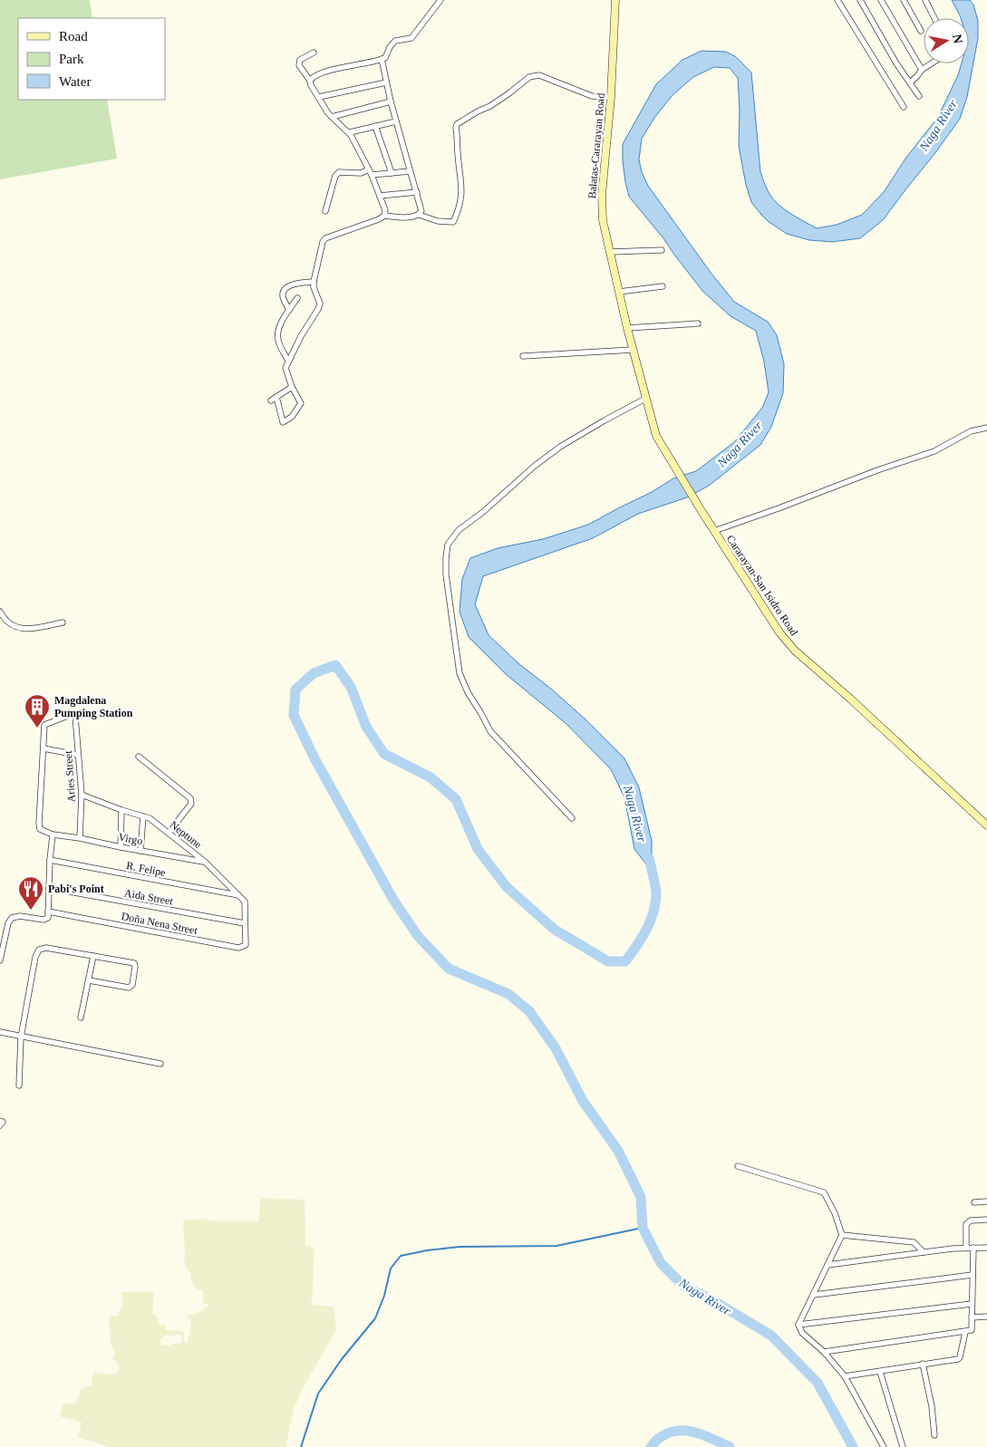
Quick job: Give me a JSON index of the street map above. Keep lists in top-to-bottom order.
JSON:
{
  "streets": {
    "main road": ["Balatas-Cararayan Road", "Cararayan-San Isidro Road"],
    "street": [
      "Aries Street",
      "Neptune",
      "Virgo",
      "R. Felipe",
      "Aida Street",
      "Doña Nena Street"
    ]
  },
  "crossings": [
    ["Balatas-Cararayan Road", "Cararayan-San Isidro Road"],
    ["Aries Street", "Neptune"],
    ["Aries Street", "Virgo"],
    ["Neptune", "Virgo"],
    ["Neptune", "R. Felipe"],
    ["Neptune", "Aida Street"],
    ["Neptune", "Doña Nena Street"],
    ["Aida Street", "Doña Nena Street"]
  ],
  "water": ["Naga River"],
  "places": {
    "building": ["Magdalena Pumping Station"],
    "restaurant": ["Pabi's Point"]
  },
  "legend": ["Road", "Park", "Water"],
  "north": "right"
}
